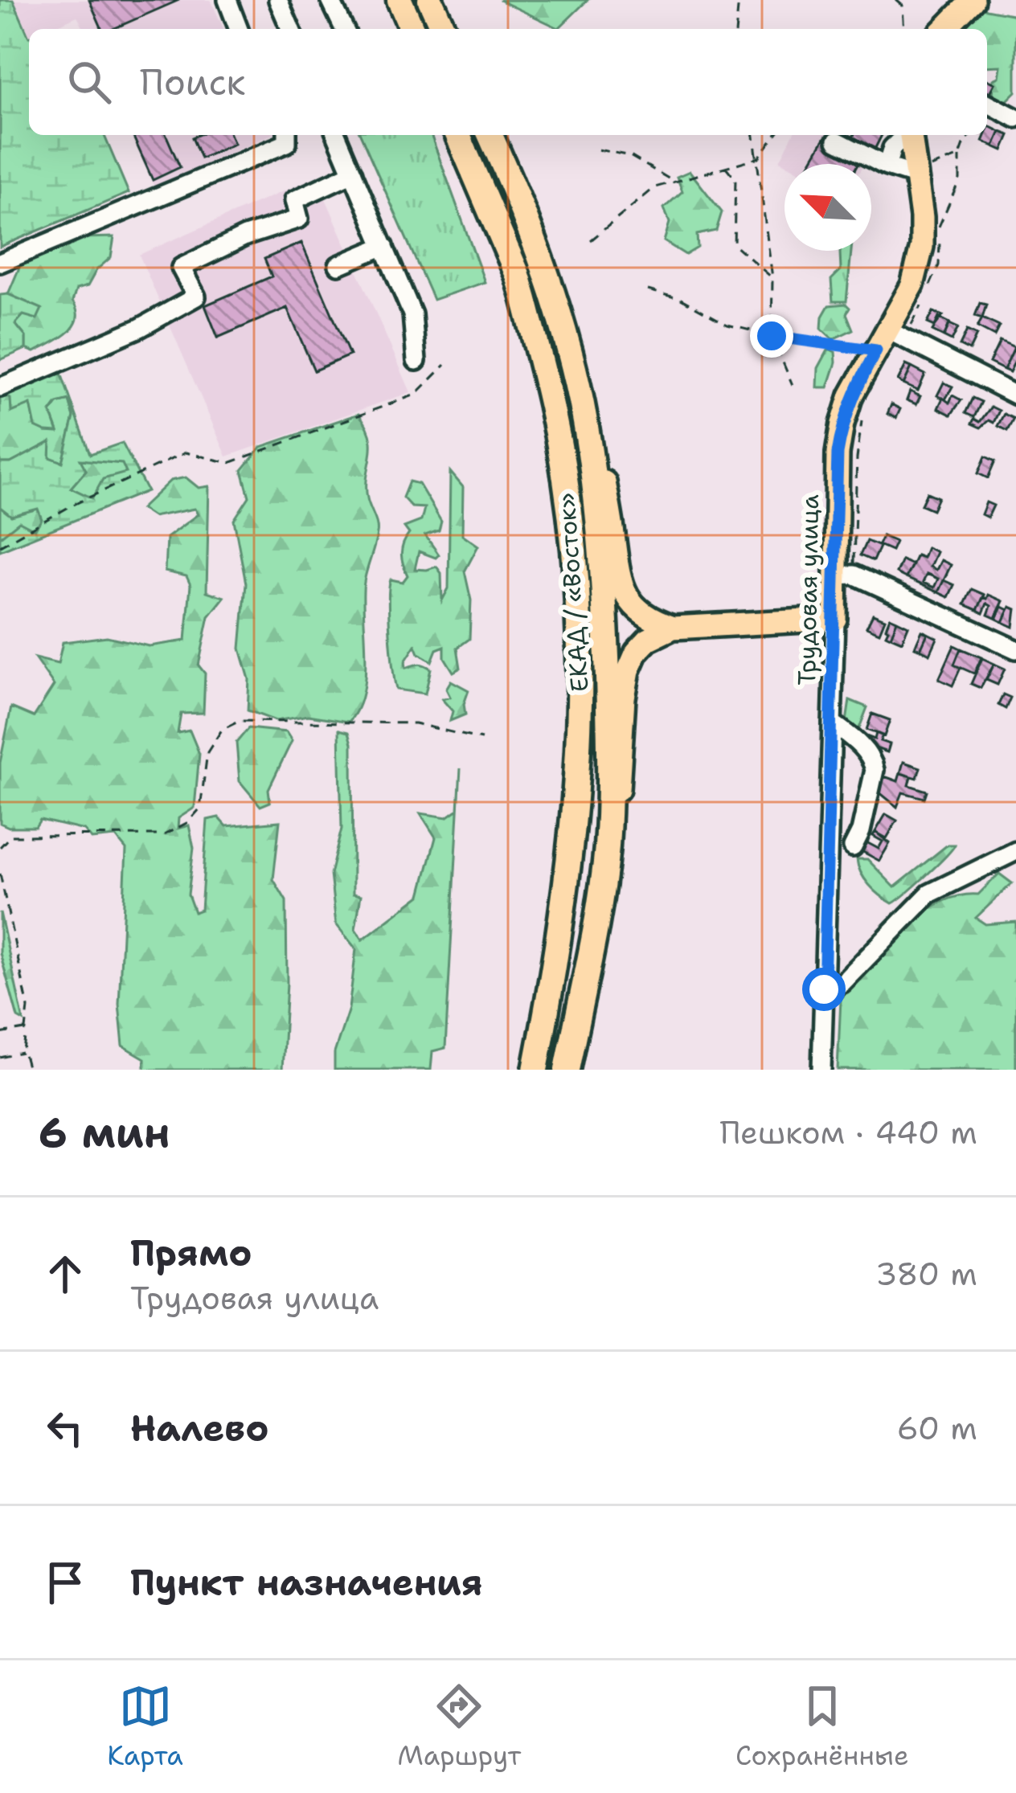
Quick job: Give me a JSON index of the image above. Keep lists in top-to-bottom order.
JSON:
{
  "streets": {
    "highway": ["ЕКАД / «Восток»"],
    "main road": ["Трудовая улица"]
  },
  "north": "top left",
  "page": {
    "search": "Поиск",
    "heading": ["6 мин", "Пешком · 440 m"],
    "list": [
      ["Прямо", "Трудовая улица", "380 m"],
      ["Налево", "60 m"],
      "Пункт назначения"
    ],
    "nav": ["Карта", "Маршрут", "Сохранённые"]
  }
}
